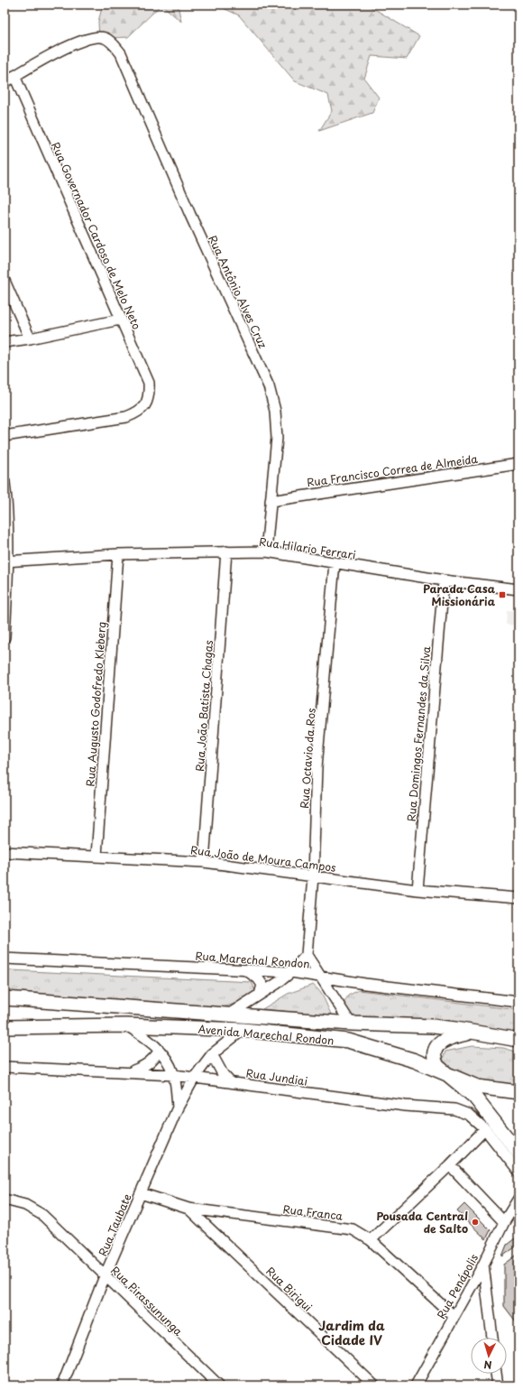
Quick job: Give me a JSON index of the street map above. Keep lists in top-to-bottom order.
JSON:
{
  "streets": {
    "main road": ["Avenida Marechal Rondon"],
    "street": [
      "Rua Governador Cardoso de Melo Neto",
      "Rua Antônio Alves Cruz",
      "Rua Francisco Correa de Almeida",
      "Rua Hilario Ferrari",
      "Rua Augusto Godofredo Kleberg",
      "Rua João Batista Chagas",
      "Rua Domingos Fernandes da Silva",
      "Rua Octavio da Ros",
      "Rua João de Moura Campos",
      "Rua Marechal Rondon",
      "Rua Jundiai",
      "Rua Franca",
      "Rua Taubate",
      "Rua Penápolis",
      "Rua Birigui",
      "Rua Pirassununga"
    ]
  },
  "crossings": [
    ["Rua Governador Cardoso de Melo Neto", "Rua Antônio Alves Cruz"],
    ["Rua Antônio Alves Cruz", "Rua Francisco Correa de Almeida"],
    ["Rua Antônio Alves Cruz", "Rua Hilario Ferrari"],
    ["Rua Hilario Ferrari", "Rua Augusto Godofredo Kleberg"],
    ["Rua Hilario Ferrari", "Rua João Batista Chagas"],
    ["Rua Hilario Ferrari", "Rua Domingos Fernandes da Silva"],
    ["Rua Hilario Ferrari", "Rua Octavio da Ros"],
    ["Rua Augusto Godofredo Kleberg", "Rua João de Moura Campos"],
    ["Rua João Batista Chagas", "Rua João de Moura Campos"],
    ["Rua Domingos Fernandes da Silva", "Rua João de Moura Campos"],
    ["Rua Octavio da Ros", "Rua João de Moura Campos"],
    ["Avenida Marechal Rondon", "Rua Taubate"],
    ["Rua Jundiai", "Rua Taubate"],
    ["Rua Franca", "Rua Taubate"],
    ["Rua Franca", "Rua Penápolis"],
    ["Rua Franca", "Rua Birigui"],
    ["Rua Taubate", "Rua Pirassununga"]
  ],
  "districts": ["Jardim da Cidade IV"],
  "places": {
    "transit": ["Parada Casa Missionária"],
    "other": ["Pousada Central de Salto"]
  },
  "north": "bottom"
}
